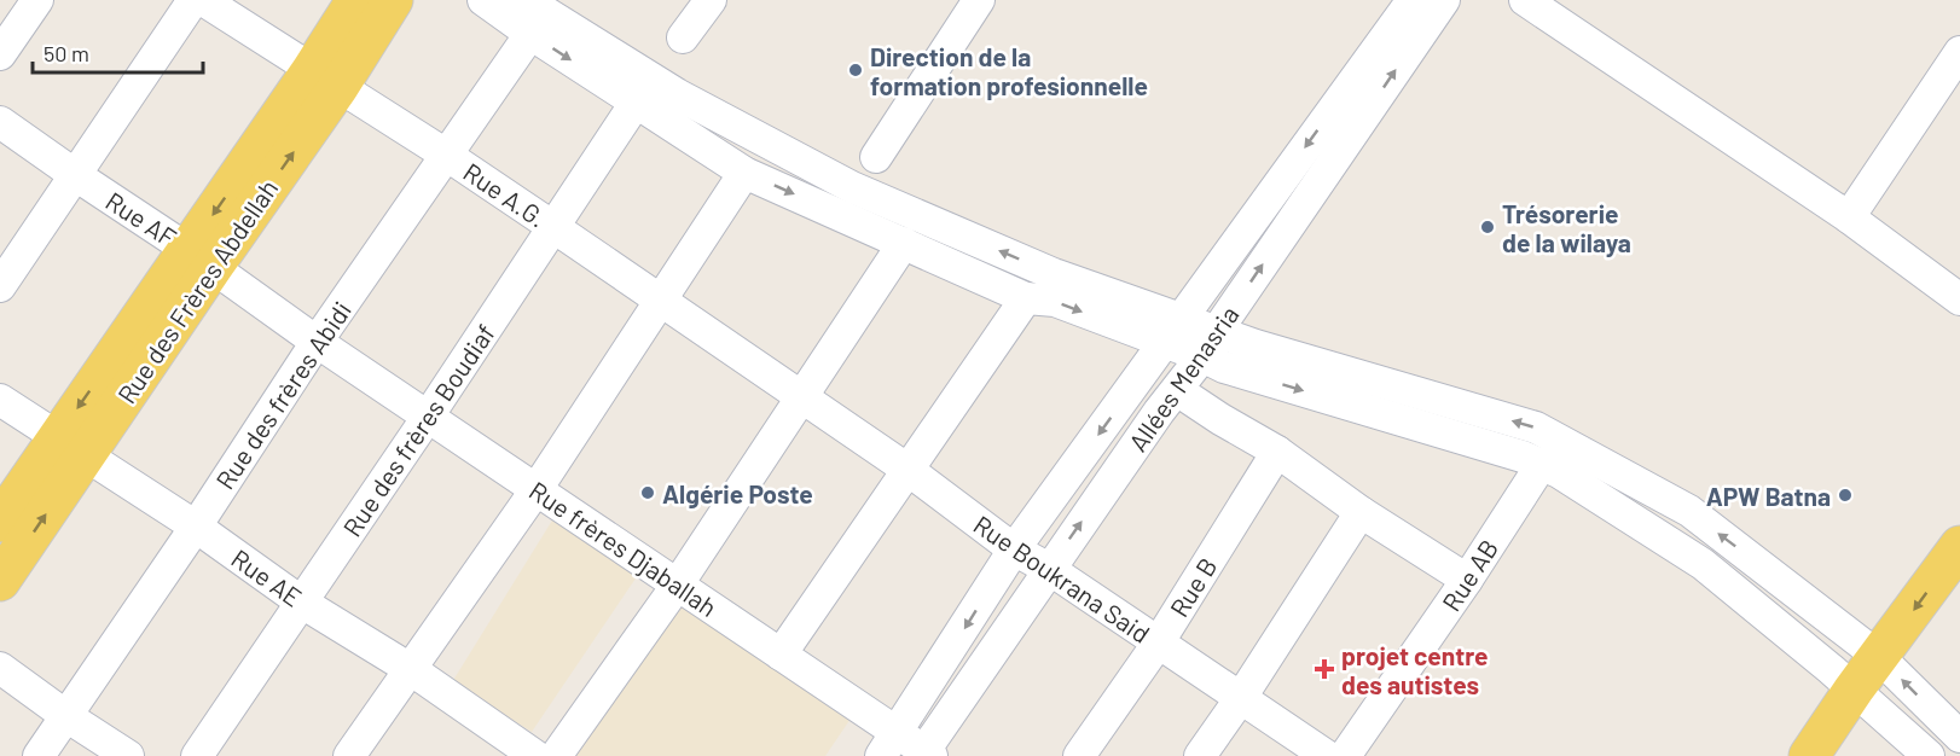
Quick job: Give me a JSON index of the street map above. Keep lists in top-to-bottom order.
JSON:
{
  "streets": {
    "main road": ["Rue des Frères Abdellah"],
    "street": [
      "Rue A.G.",
      "Rue AF",
      "Allées Menasria",
      "Rue des frères Abidi",
      "Rue des frères Boudiaf",
      "Rue frères Djaballah",
      "Rue AB",
      "Rue AE",
      "Rue Boukrana Said",
      "Rue B"
    ]
  },
  "crossings": [
    ["Rue A.G.", "Rue des Frères Abdellah"],
    ["Rue A.G.", "Rue des frères Abidi"],
    ["Rue A.G.", "Rue des frères Boudiaf"],
    ["Rue A.G.", "Rue Boukrana Said"],
    ["Rue AF", "Rue des Frères Abdellah"],
    ["Rue AF", "Rue des frères Abidi"],
    ["Rue AF", "Rue frères Djaballah"],
    ["Rue des Frères Abdellah", "Rue AE"],
    ["Allées Menasria", "Rue frères Djaballah"],
    ["Allées Menasria", "Rue Boukrana Said"],
    ["Rue des frères Abidi", "Rue frères Djaballah"],
    ["Rue des frères Abidi", "Rue AE"],
    ["Rue des frères Boudiaf", "Rue frères Djaballah"],
    ["Rue des frères Boudiaf", "Rue AE"],
    ["Rue Boukrana Said", "Rue B"]
  ],
  "places": {
    "other": [
      "Direction de la formation profesionnelle",
      "Trésorerie de la wilaya",
      "Algérie Poste",
      "APW Batna"
    ],
    "health": ["projet centre des autistes"]
  },
  "scale_bar": "50 m"
}
